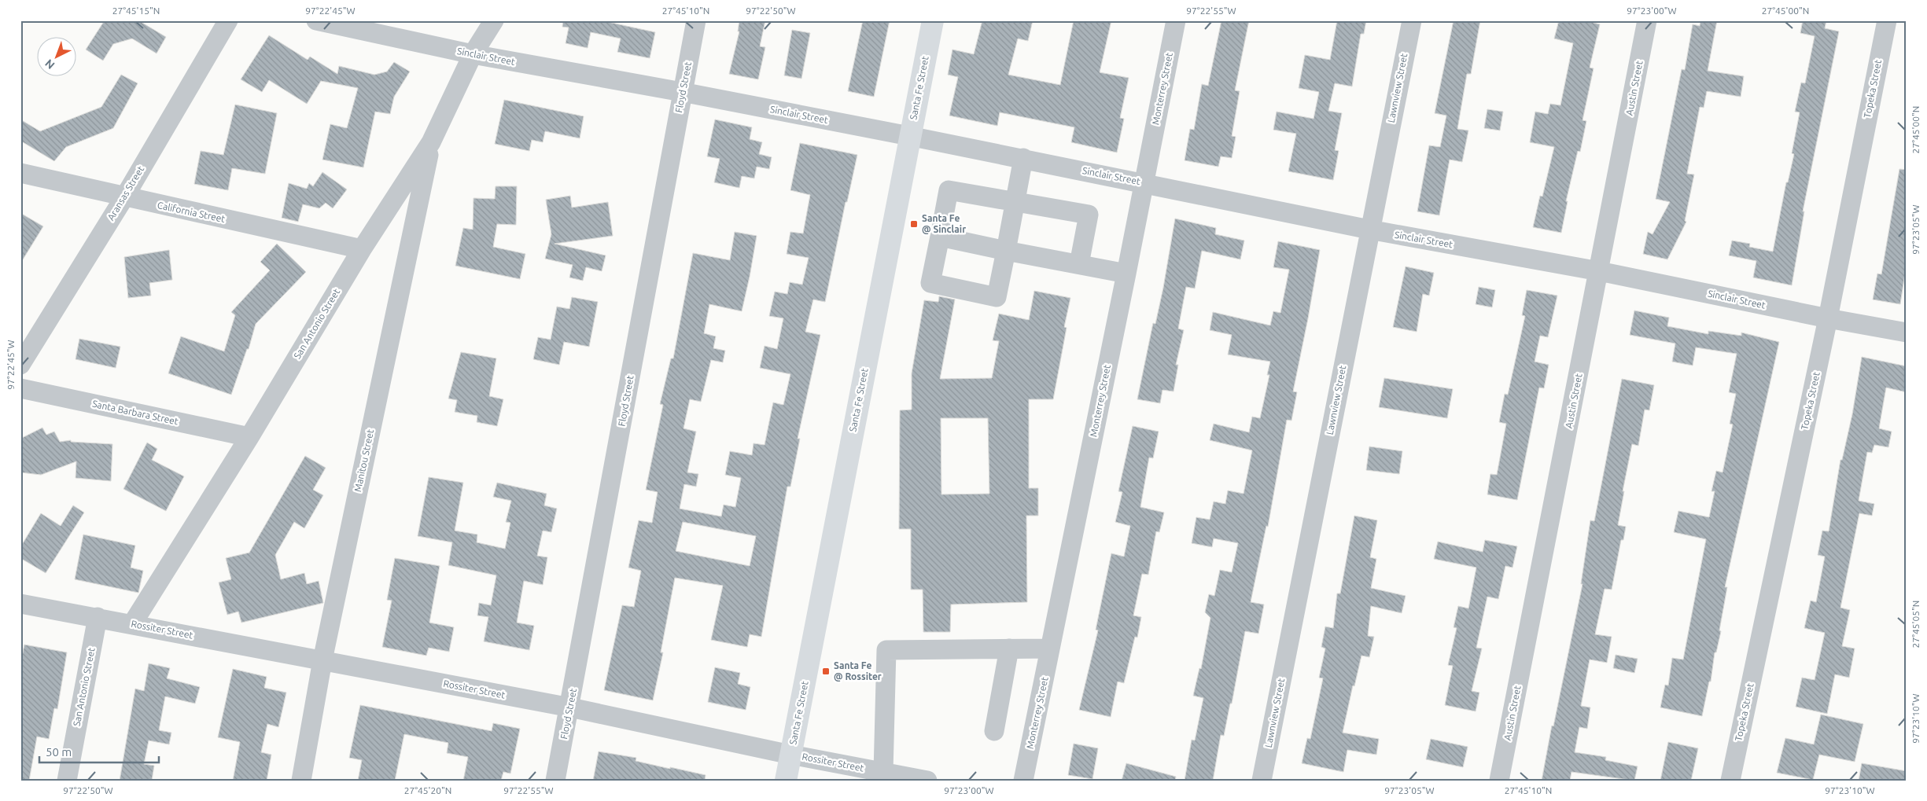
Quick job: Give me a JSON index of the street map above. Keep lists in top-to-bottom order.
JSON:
{
  "streets": {
    "main road": ["Santa Fe Street"],
    "street": [
      "Sinclair Street",
      "Floyd Street",
      "Lawnview Street",
      "Austin Street",
      "Monterrey Street",
      "Topeka Street",
      "Aransas Street",
      "California Street",
      "San Antonio Street",
      "Santa Barbara Street",
      "Manitou Street",
      "Rossiter Street"
    ]
  },
  "crossings": [
    ["Sinclair Street", "Floyd Street"],
    ["Sinclair Street", "Santa Fe Street"],
    ["Sinclair Street", "Lawnview Street"],
    ["Sinclair Street", "Austin Street"],
    ["Sinclair Street", "Monterrey Street"],
    ["Sinclair Street", "Topeka Street"],
    ["Sinclair Street", "San Antonio Street"],
    ["Floyd Street", "Rossiter Street"],
    ["Santa Fe Street", "Rossiter Street"],
    ["Aransas Street", "California Street"],
    ["California Street", "San Antonio Street"],
    ["San Antonio Street", "Santa Barbara Street"],
    ["San Antonio Street", "Manitou Street"],
    ["San Antonio Street", "Rossiter Street"],
    ["Manitou Street", "Rossiter Street"]
  ],
  "places": {
    "transit": ["Santa Fe @ Sinclair", "Santa Fe @ Rossiter"]
  },
  "scale_bar": "50 m",
  "north": "bottom left",
  "coordinates": [
    "27°45'15\"N",
    "97°22'45\"W",
    "27°45'10\"N",
    "97°22'50\"W",
    "97°22'55\"W",
    "97°23'00\"W",
    "27°45'00\"N",
    "97°23'05\"W",
    "27°45'05\"N",
    "97°23'10\"W",
    "27°45'20\"N"
  ]
}
